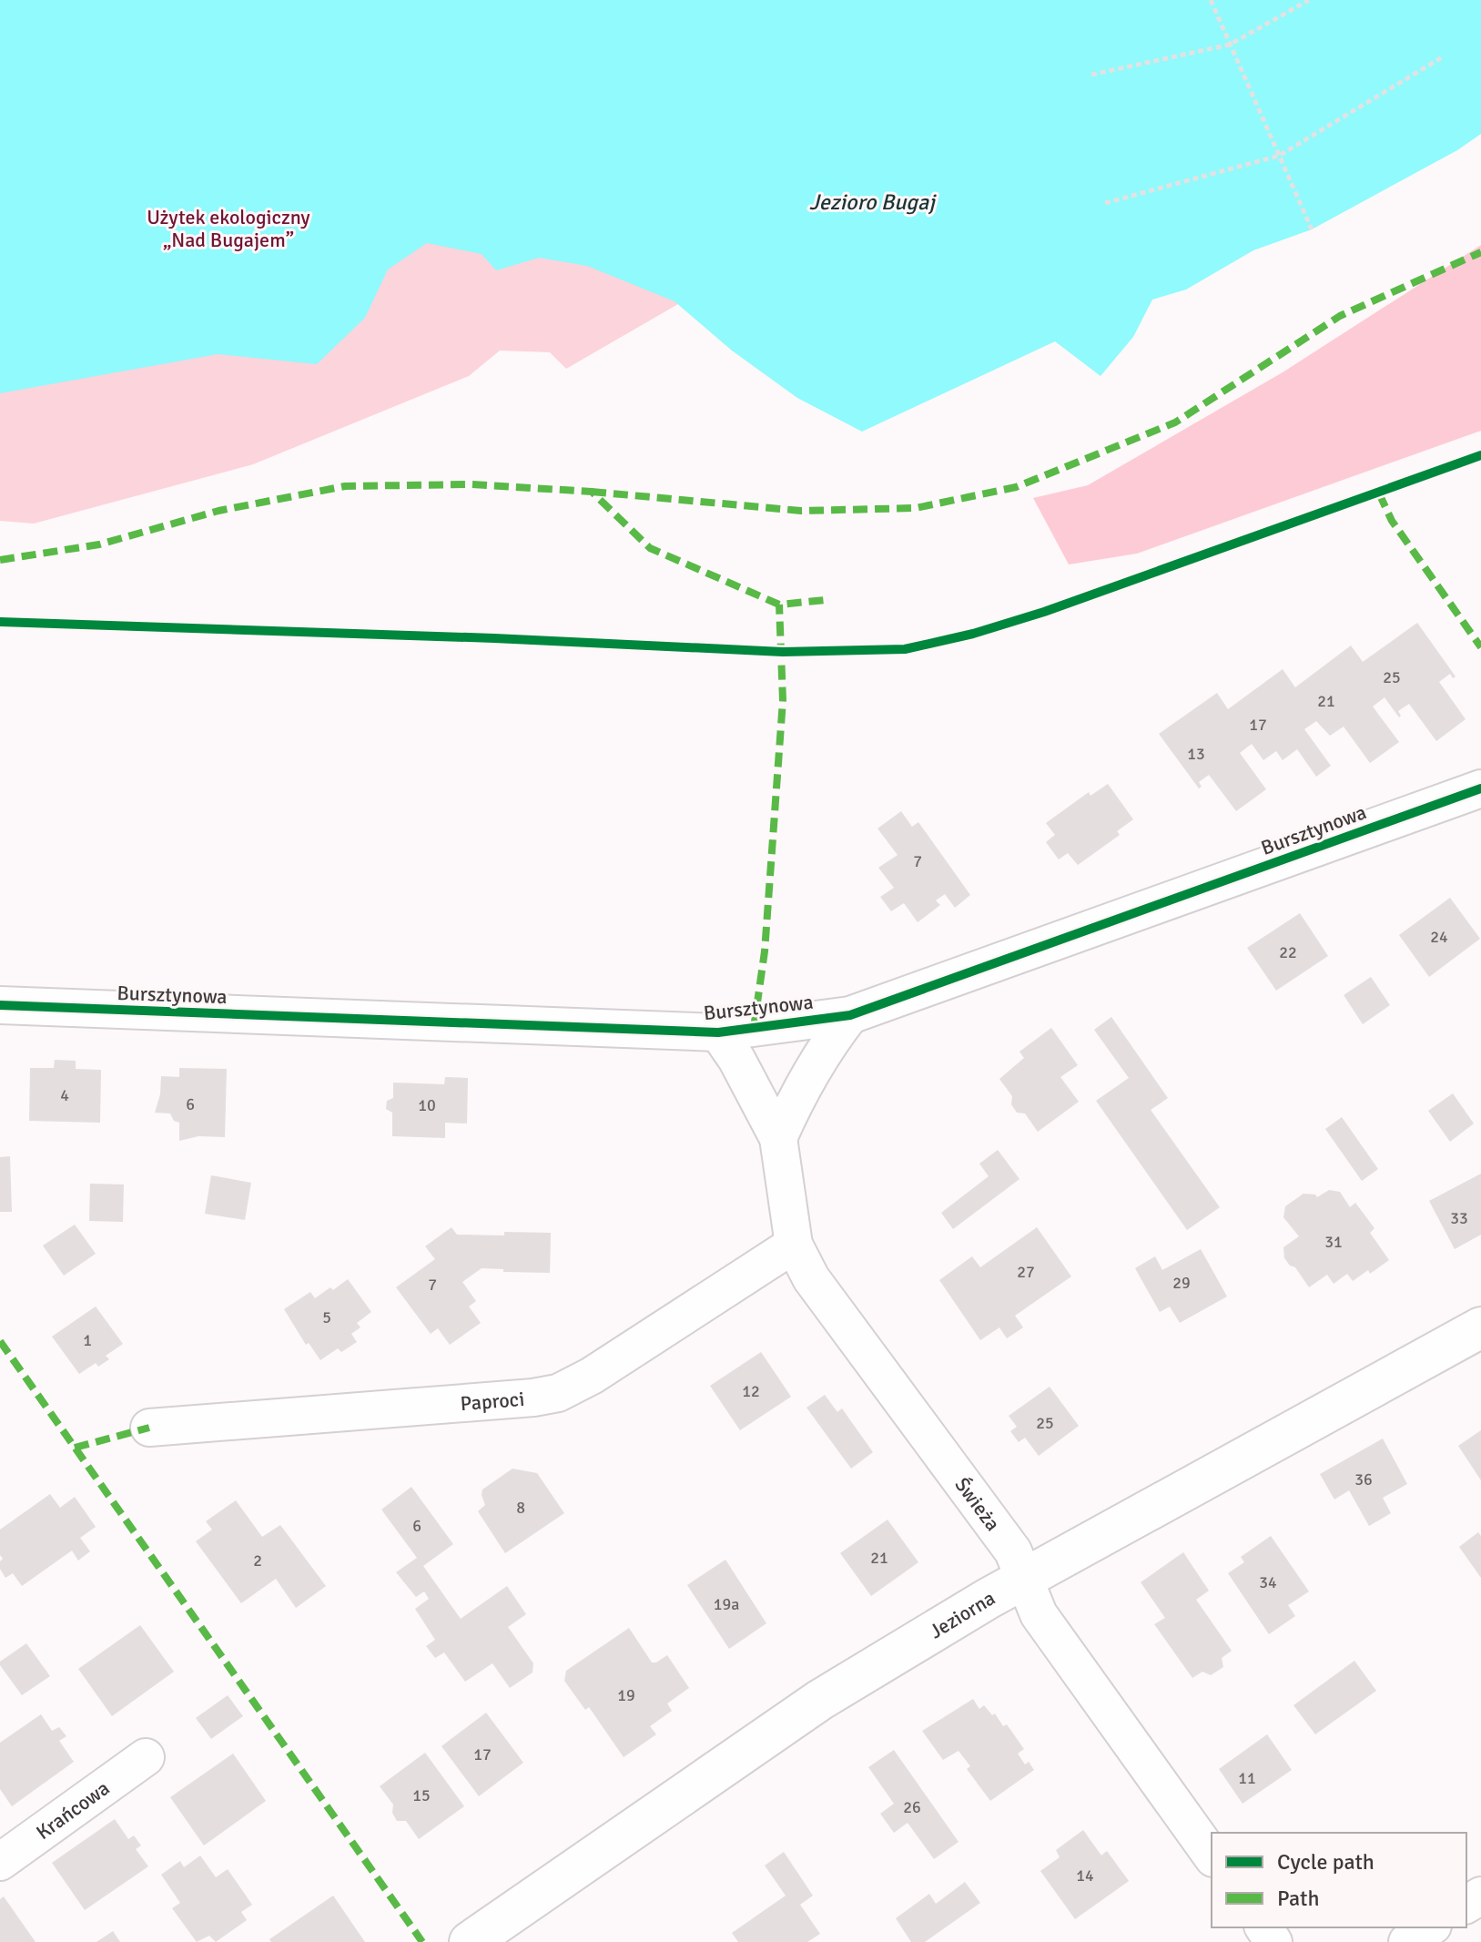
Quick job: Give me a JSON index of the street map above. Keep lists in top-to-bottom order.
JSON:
{
  "streets": {
    "street": [
      "Bursztynowa",
      "Paproci",
      "Świeża",
      "Jeziorna",
      "Krańcowa"
    ]
  },
  "crossings": [
    ["Bursztynowa", "Świeża"],
    ["Paproci", "Świeża"],
    ["Świeża", "Jeziorna"]
  ],
  "water": ["Jezioro Bugaj"],
  "parks": ["Użytek ekologiczny „Nad Bugajem”"],
  "house_numbers": [
    "25",
    "21",
    "17",
    "13",
    "7",
    "24",
    "22",
    "4",
    "6",
    "10",
    "33",
    "31",
    "27",
    "29",
    "7",
    "5",
    "1",
    "12",
    "25",
    "36",
    "8",
    "6",
    "21",
    "2",
    "34",
    "19a",
    "19",
    "17",
    "11",
    "15",
    "26",
    "14"
  ],
  "legend": ["Cycle path", "Path"]
}
